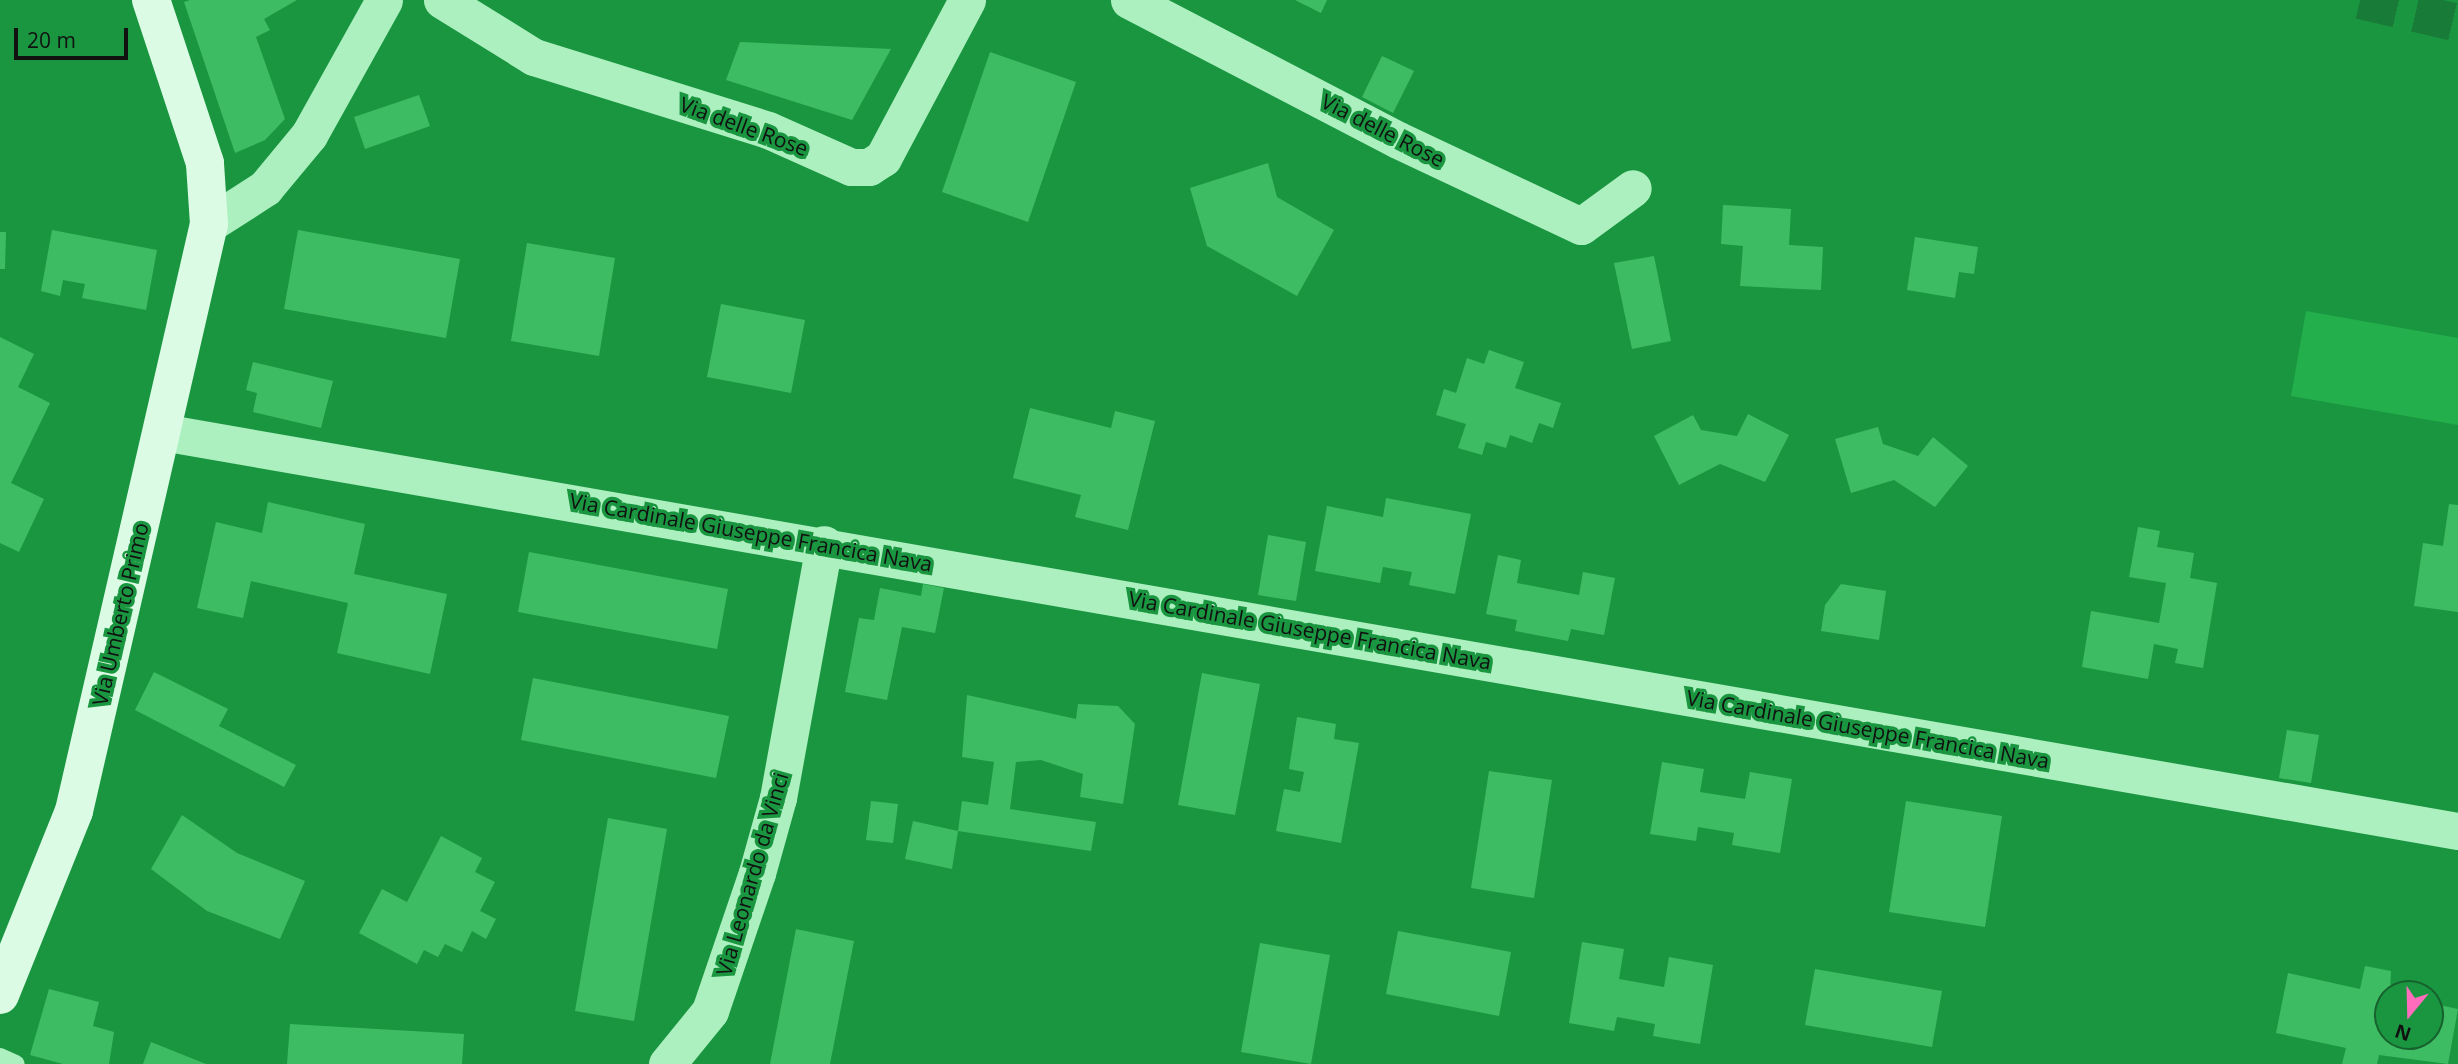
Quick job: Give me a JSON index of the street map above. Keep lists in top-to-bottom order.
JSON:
{
  "streets": {
    "main road": ["Via Umberto Primo"],
    "street": ["Via delle Rose", "Via Cardinale Giuseppe Francica Nava", "Via Leonardo da Vinci"]
  },
  "crossings": [
    ["Via Cardinale Giuseppe Francica Nava", "Via Umberto Primo"],
    ["Via Cardinale Giuseppe Francica Nava", "Via Leonardo da Vinci"]
  ],
  "scale_bar": "20 m",
  "north": "bottom"
}
